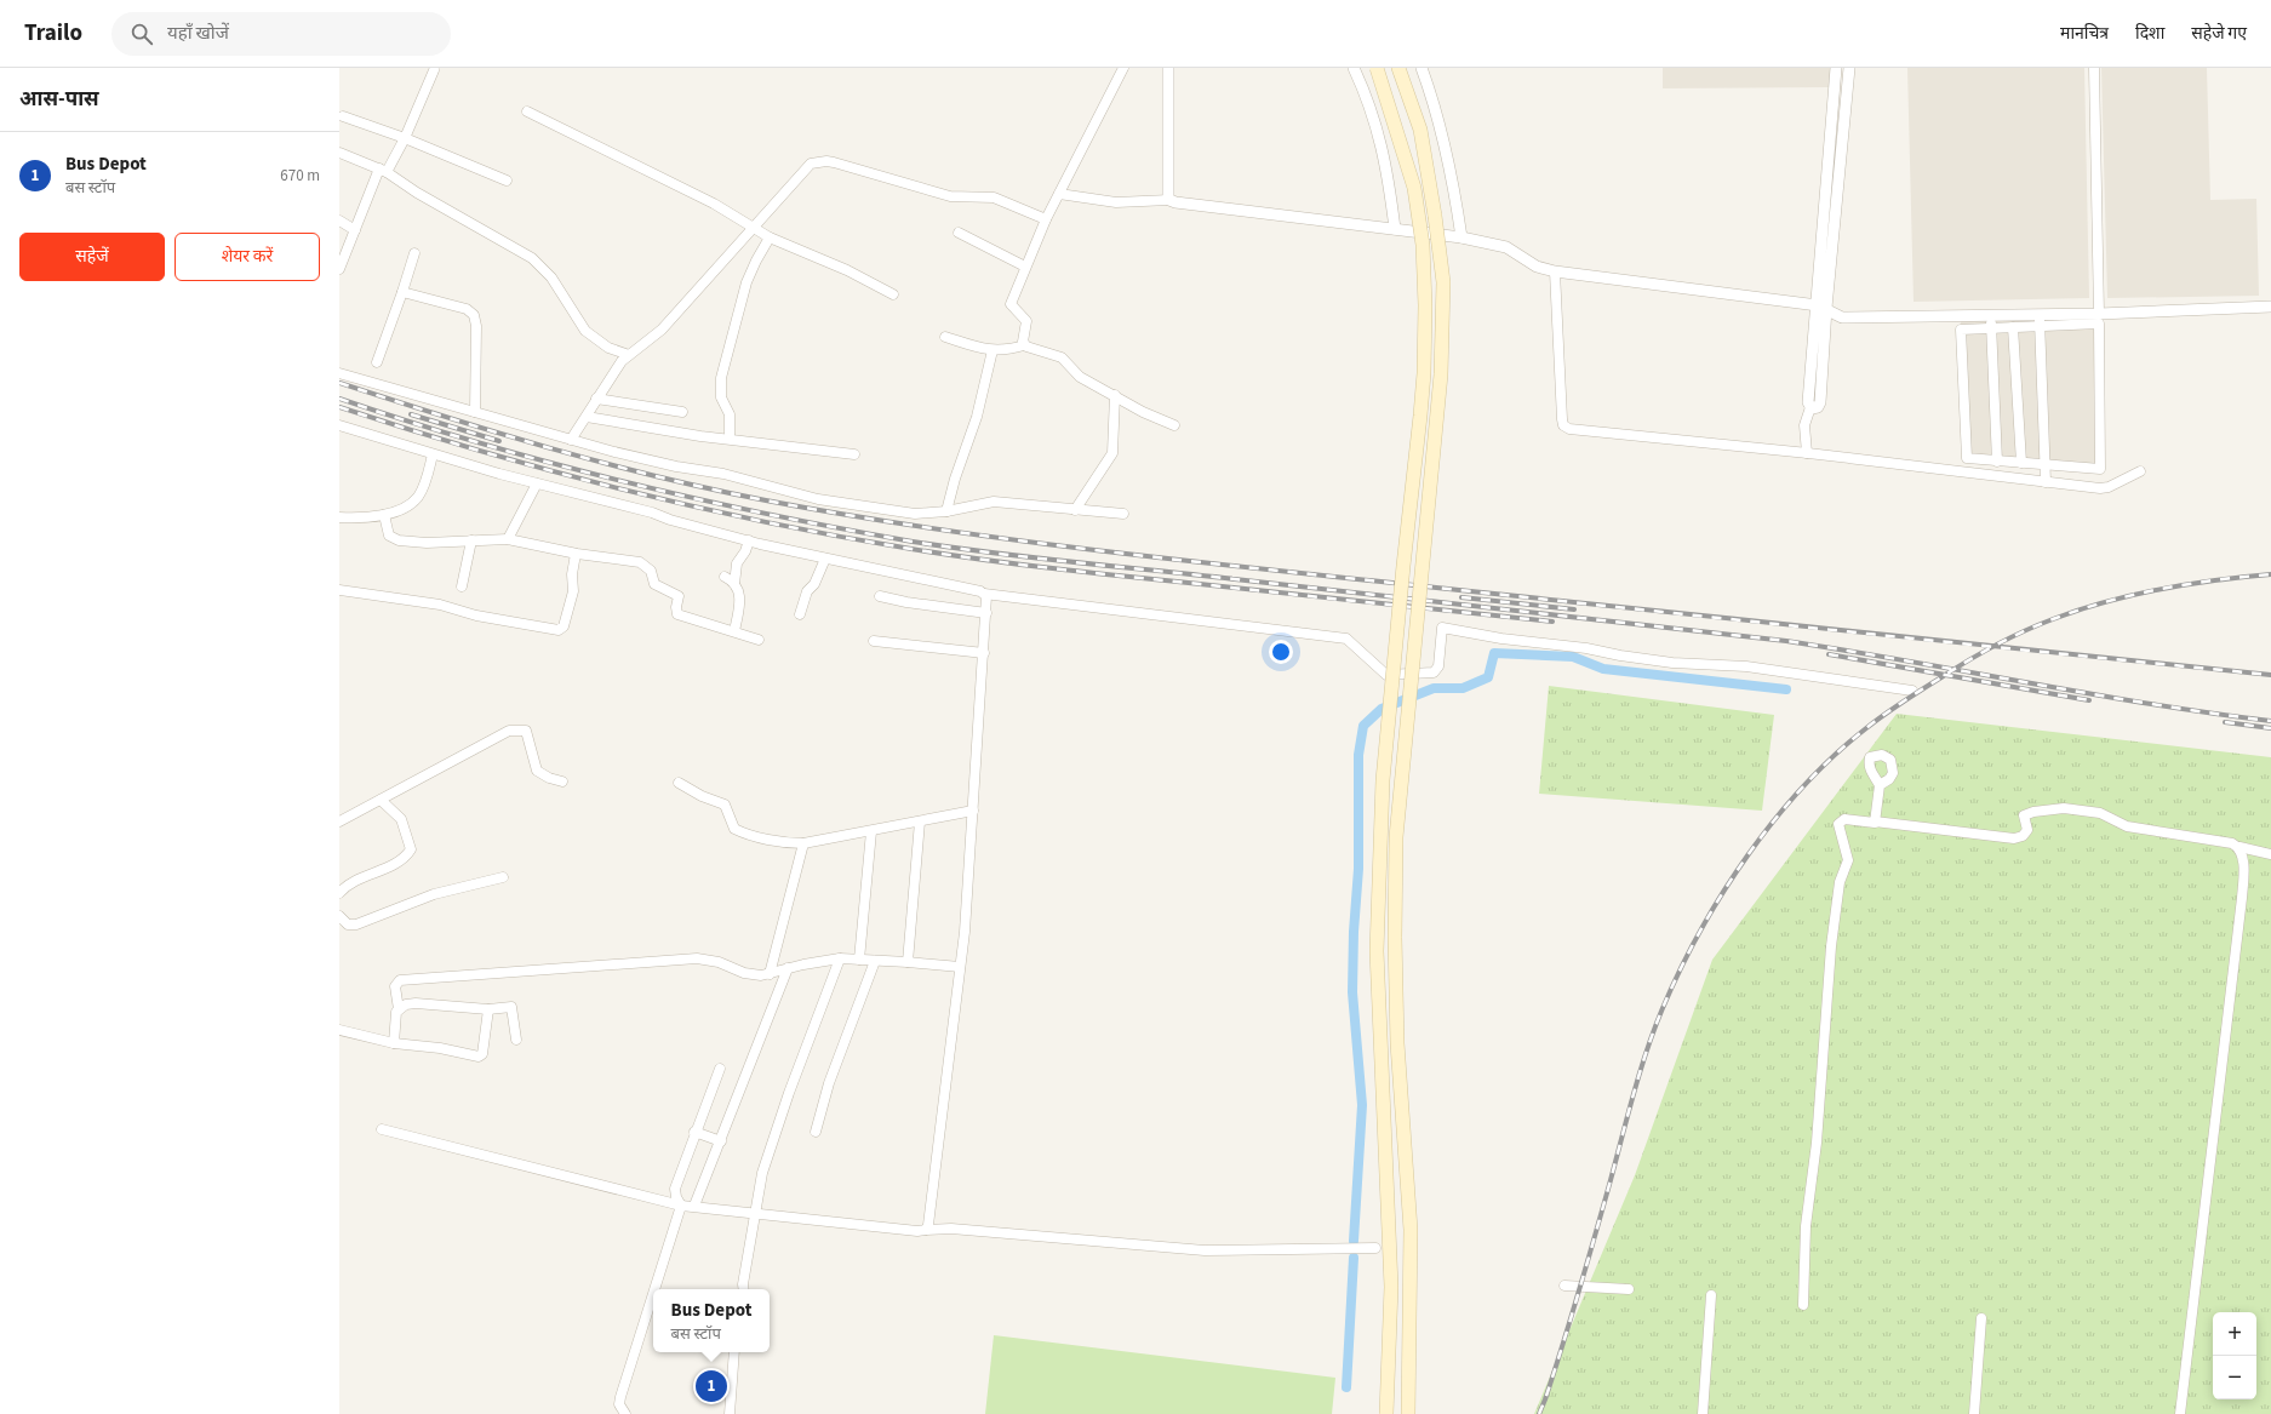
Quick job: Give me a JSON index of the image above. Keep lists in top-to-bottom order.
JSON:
{
  "page": {
    "header": "Trailo",
    "search": "यहाँ खोजें",
    "nav": ["मानचित्र", "दिशा", "सहेजे गए"],
    "heading": "आस-पास",
    "list": [
      {
        "mark": "1",
        "name": "Bus Depot",
        "note": "बस स्टॉप",
        "value": "670 m"
      }
    ],
    "buttons": ["सहेजें", "शेयर करें"],
    "popup": ["Bus Depot", "बस स्टॉप"],
    "map_buttons": ["+", "−"],
    "pins": "1"
  }
}
